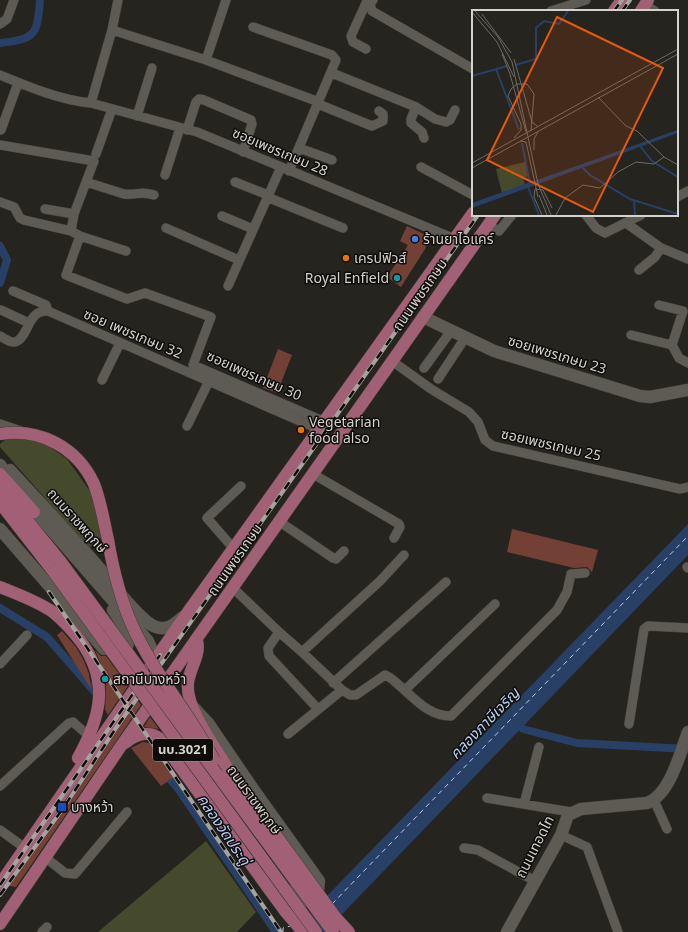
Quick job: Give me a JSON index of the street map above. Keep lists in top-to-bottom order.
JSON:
{
  "streets": {
    "main road": [
      "ถนนเพชรเกษม",
      "ซอยเพชรเกษม 23",
      "ถนนราชพฤกษ์",
      "นบ.3021",
      "ถนนเทอดไท"
    ],
    "street": [
      "ซอยเพชรเกษม 28",
      "ซอย เพชรเกษม 32",
      "ซอยเพชรเกษม 30",
      "ซอยเพชรเกษม 25"
    ]
  },
  "crossings": [
    ["ซอยเพชรเกษม 28", "ถนนเพชรเกษม"],
    ["ถนนเพชรเกษม", "ซอย เพชรเกษม 32"],
    ["ถนนเพชรเกษม", "ซอยเพชรเกษม 23"],
    ["ถนนเพชรเกษม", "ซอยเพชรเกษม 30"],
    ["ถนนเพชรเกษม", "ซอยเพชรเกษม 25"],
    ["ถนนเพชรเกษม", "ถนนราชพฤกษ์"],
    ["ซอย เพชรเกษม 32", "ซอยเพชรเกษม 30"]
  ],
  "water": ["คลองภาษีเจริญ", "คลองวัดประดู่"],
  "places": {
    "other": [
      "ร้านยาไอแคร์",
      "เครปฟิวส์",
      "Royal Enfield",
      "Vegetarian food also",
      "สถานีบางหว้า"
    ],
    "transit": ["บางหว้า"]
  }
}
